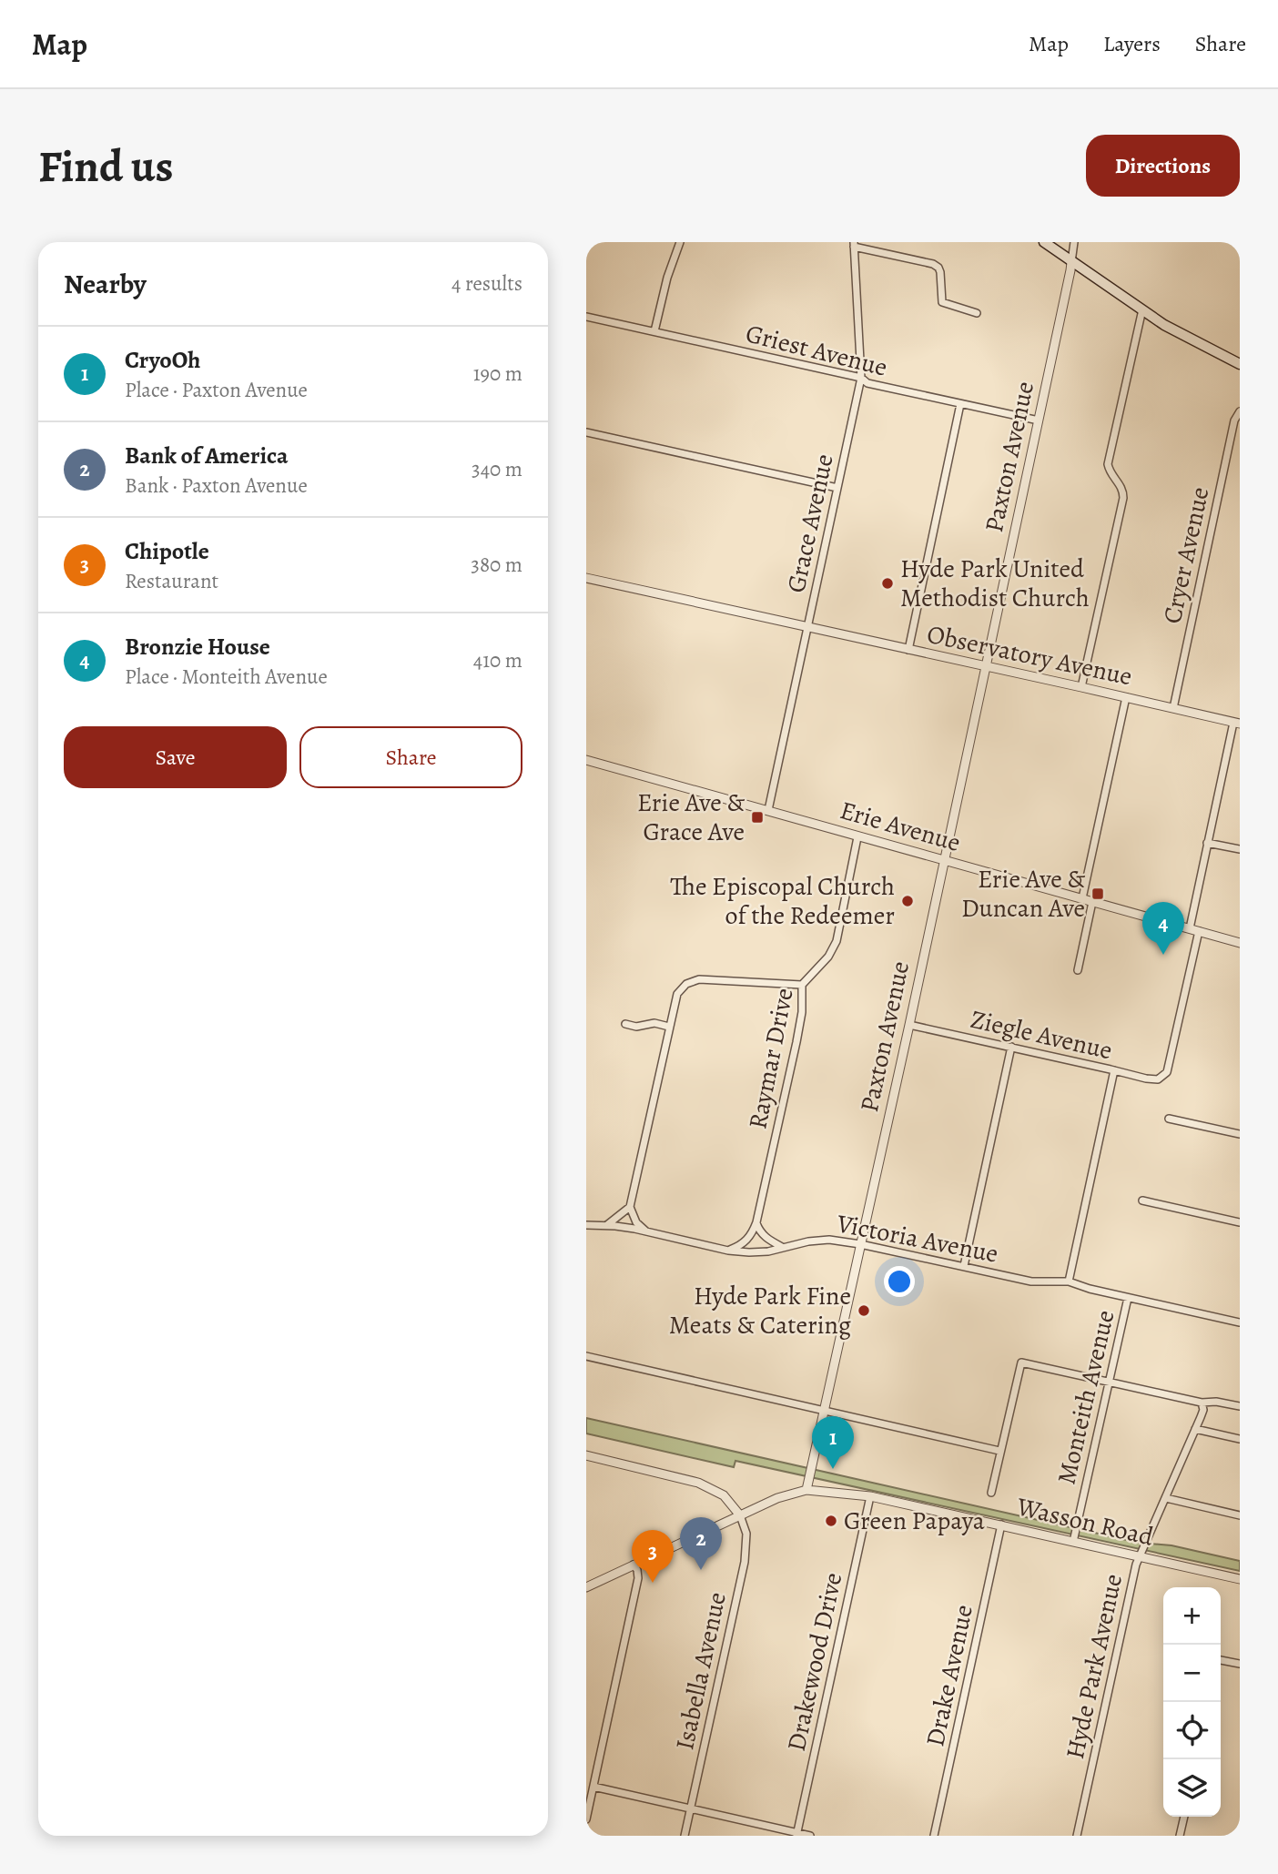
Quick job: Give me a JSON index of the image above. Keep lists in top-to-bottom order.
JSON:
{
  "streets": {
    "street": [
      "Griest Avenue",
      "Paxton Avenue",
      "Grace Avenue",
      "Cryer Avenue",
      "Observatory Avenue",
      "Erie Avenue",
      "Ziegle Avenue",
      "Raymar Drive",
      "Victoria Avenue",
      "Monteith Avenue",
      "Wasson Road",
      "Drakewood Drive",
      "Hyde Park Avenue",
      "Isabella Avenue",
      "Drake Avenue"
    ]
  },
  "crossings": [
    ["Griest Avenue", "Paxton Avenue"],
    ["Griest Avenue", "Grace Avenue"],
    ["Paxton Avenue", "Observatory Avenue"],
    ["Paxton Avenue", "Erie Avenue"],
    ["Paxton Avenue", "Ziegle Avenue"],
    ["Paxton Avenue", "Victoria Avenue"],
    ["Paxton Avenue", "Wasson Road"],
    ["Grace Avenue", "Observatory Avenue"],
    ["Grace Avenue", "Erie Avenue"],
    ["Cryer Avenue", "Observatory Avenue"],
    ["Erie Avenue", "Ziegle Avenue"],
    ["Erie Avenue", "Raymar Drive"],
    ["Ziegle Avenue", "Monteith Avenue"],
    ["Raymar Drive", "Victoria Avenue"],
    ["Victoria Avenue", "Monteith Avenue"],
    ["Monteith Avenue", "Wasson Road"],
    ["Wasson Road", "Drakewood Drive"],
    ["Wasson Road", "Hyde Park Avenue"],
    ["Wasson Road", "Drake Avenue"]
  ],
  "places": {
    "other": [
      "Hyde Park United Methodist Church",
      "The Episcopal Church of the Redeemer",
      "Hyde Park Fine Meats & Catering",
      "Green Papaya"
    ],
    "transit": ["Erie Ave & Grace Ave", "Erie Ave & Duncan Ave"]
  },
  "page": {
    "header": "Map",
    "nav": ["Map", "Layers", "Share"],
    "buttons": [
      "Directions",
      ["Save", "Share"]
    ],
    "title": "Find us",
    "heading": ["Nearby", "4 results"],
    "list": [
      {
        "mark": "1",
        "name": "CryoOh",
        "note": "Place · Paxton Avenue",
        "value": "190 m"
      },
      {
        "mark": "2",
        "name": "Bank of America",
        "note": "Bank · Paxton Avenue",
        "value": "340 m"
      },
      {
        "mark": "3",
        "name": "Chipotle",
        "note": "Restaurant",
        "value": "380 m"
      },
      {
        "mark": "4",
        "name": "Bronzie House",
        "note": "Place · Monteith Avenue",
        "value": "410 m"
      }
    ],
    "pins": [
      "4",
      "1",
      "2",
      "3"
    ],
    "map_buttons": ["+", "−"]
  }
}
